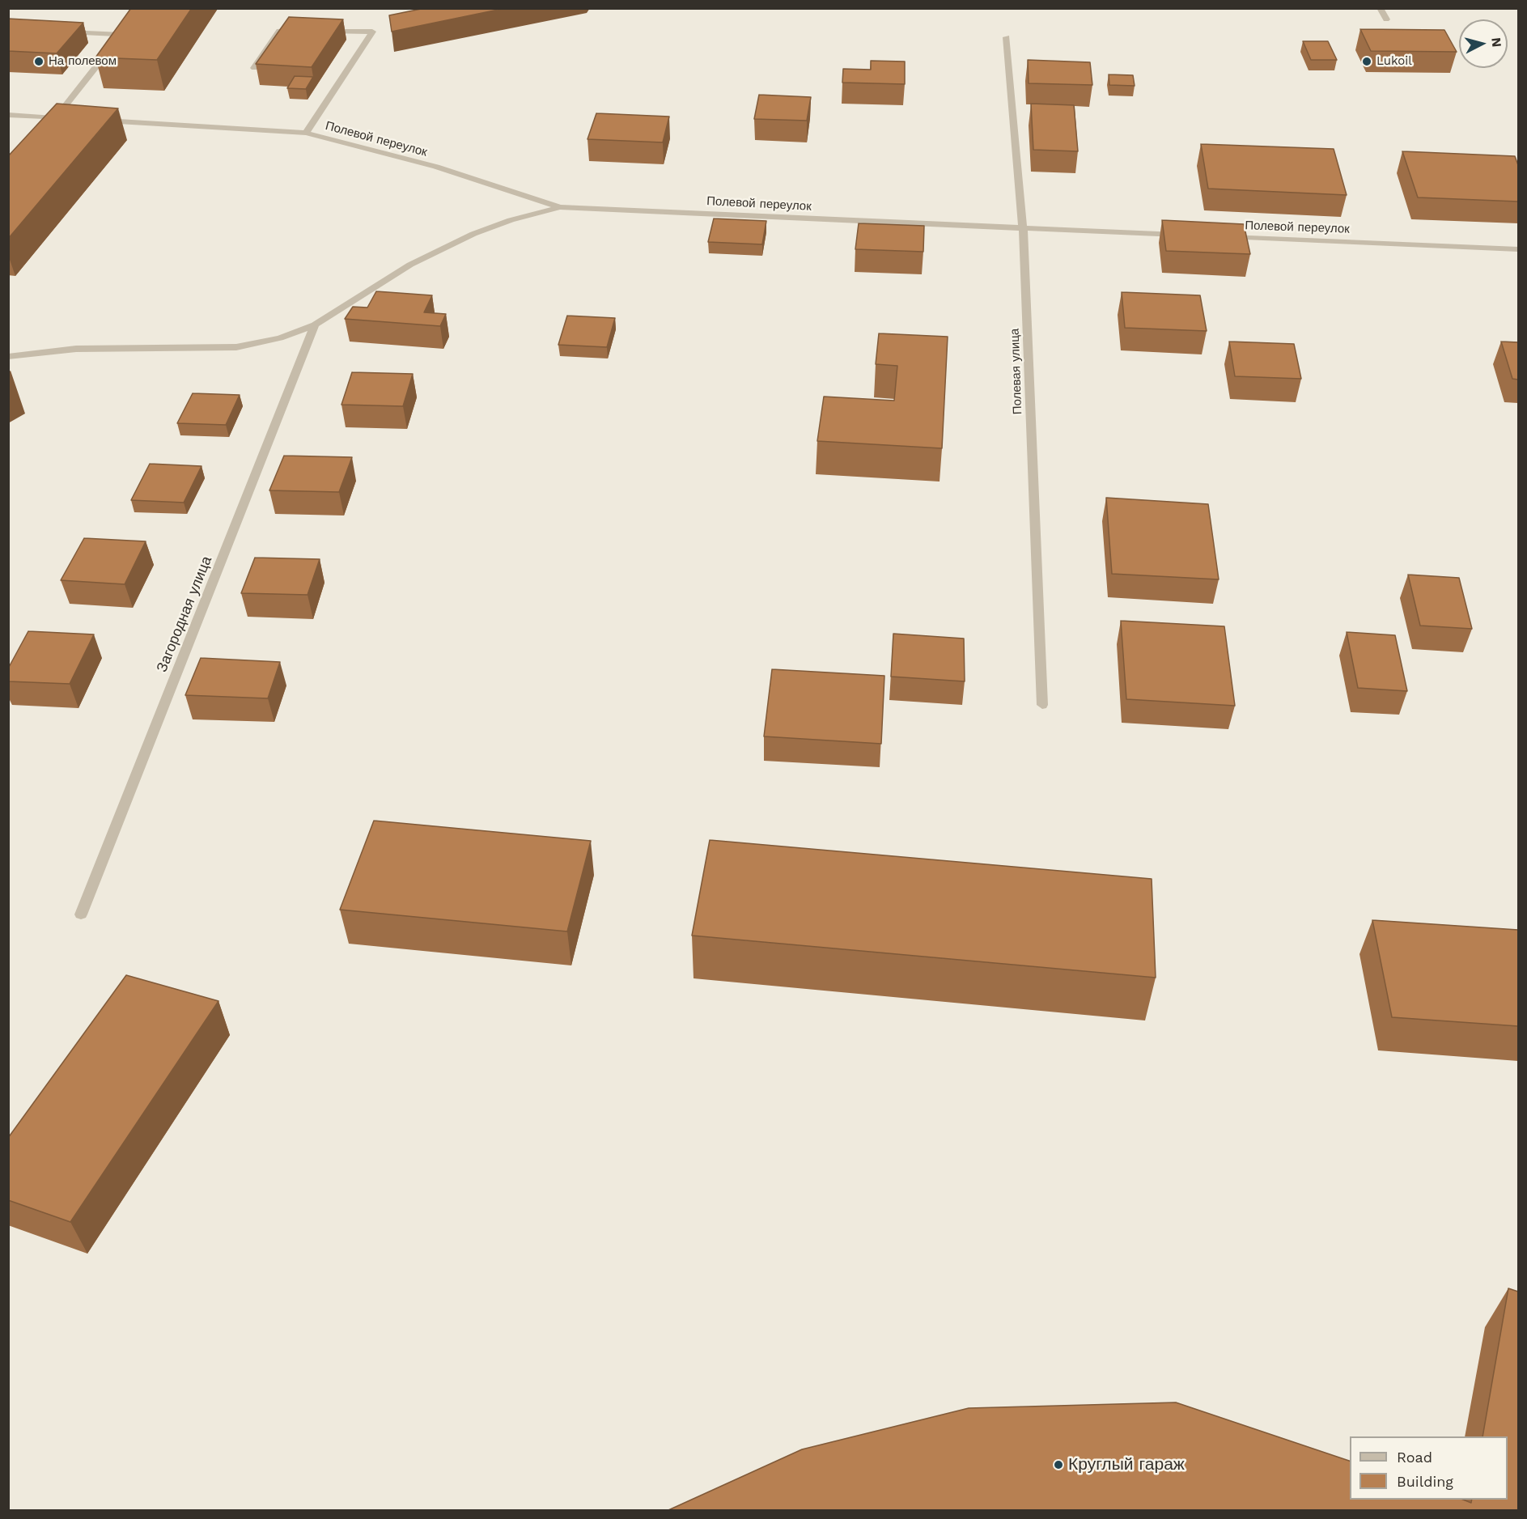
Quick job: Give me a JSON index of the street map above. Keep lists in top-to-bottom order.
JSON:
{
  "streets": {
    "street": ["Полевой переулок", "Полевая улица", "Загородная улица"]
  },
  "crossings": [
    ["Полевой переулок", "Полевая улица"]
  ],
  "places": ["На полевом", "Lukoil", "Круглый гараж"],
  "legend": ["Road", "Building"],
  "north": "right"
}
